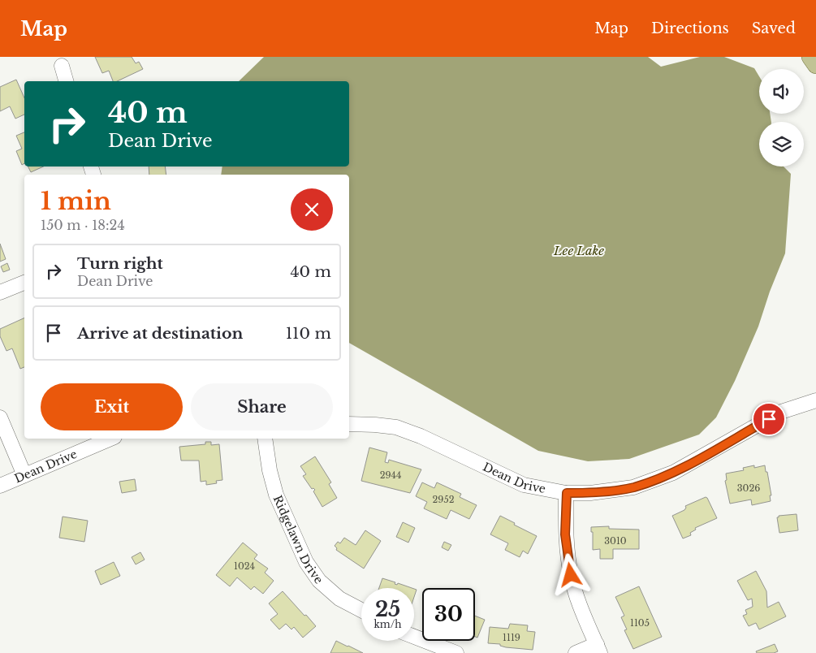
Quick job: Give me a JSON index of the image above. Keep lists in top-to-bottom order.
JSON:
{
  "streets": {
    "street": ["Dean Drive", "Ridgelawn Drive"]
  },
  "water": ["Lee Lake"],
  "house_numbers": [
    "2944",
    "3026",
    "2952",
    "3010",
    "1024",
    "1105",
    "1119"
  ],
  "page": {
    "header": "Map",
    "nav": ["Map", "Directions", "Saved"],
    "turn": ["40 m", "Dean Drive"],
    "heading": ["1 min", "150 m · 18:24"],
    "list": [
      {
        "name": "Turn right",
        "note": "Dean Drive",
        "value": "40 m"
      },
      {
        "name": "Arrive at destination",
        "value": "110 m"
      }
    ],
    "buttons": ["Exit", "Share"],
    "speed": "25 km/h",
    "limit": "30"
  }
}
